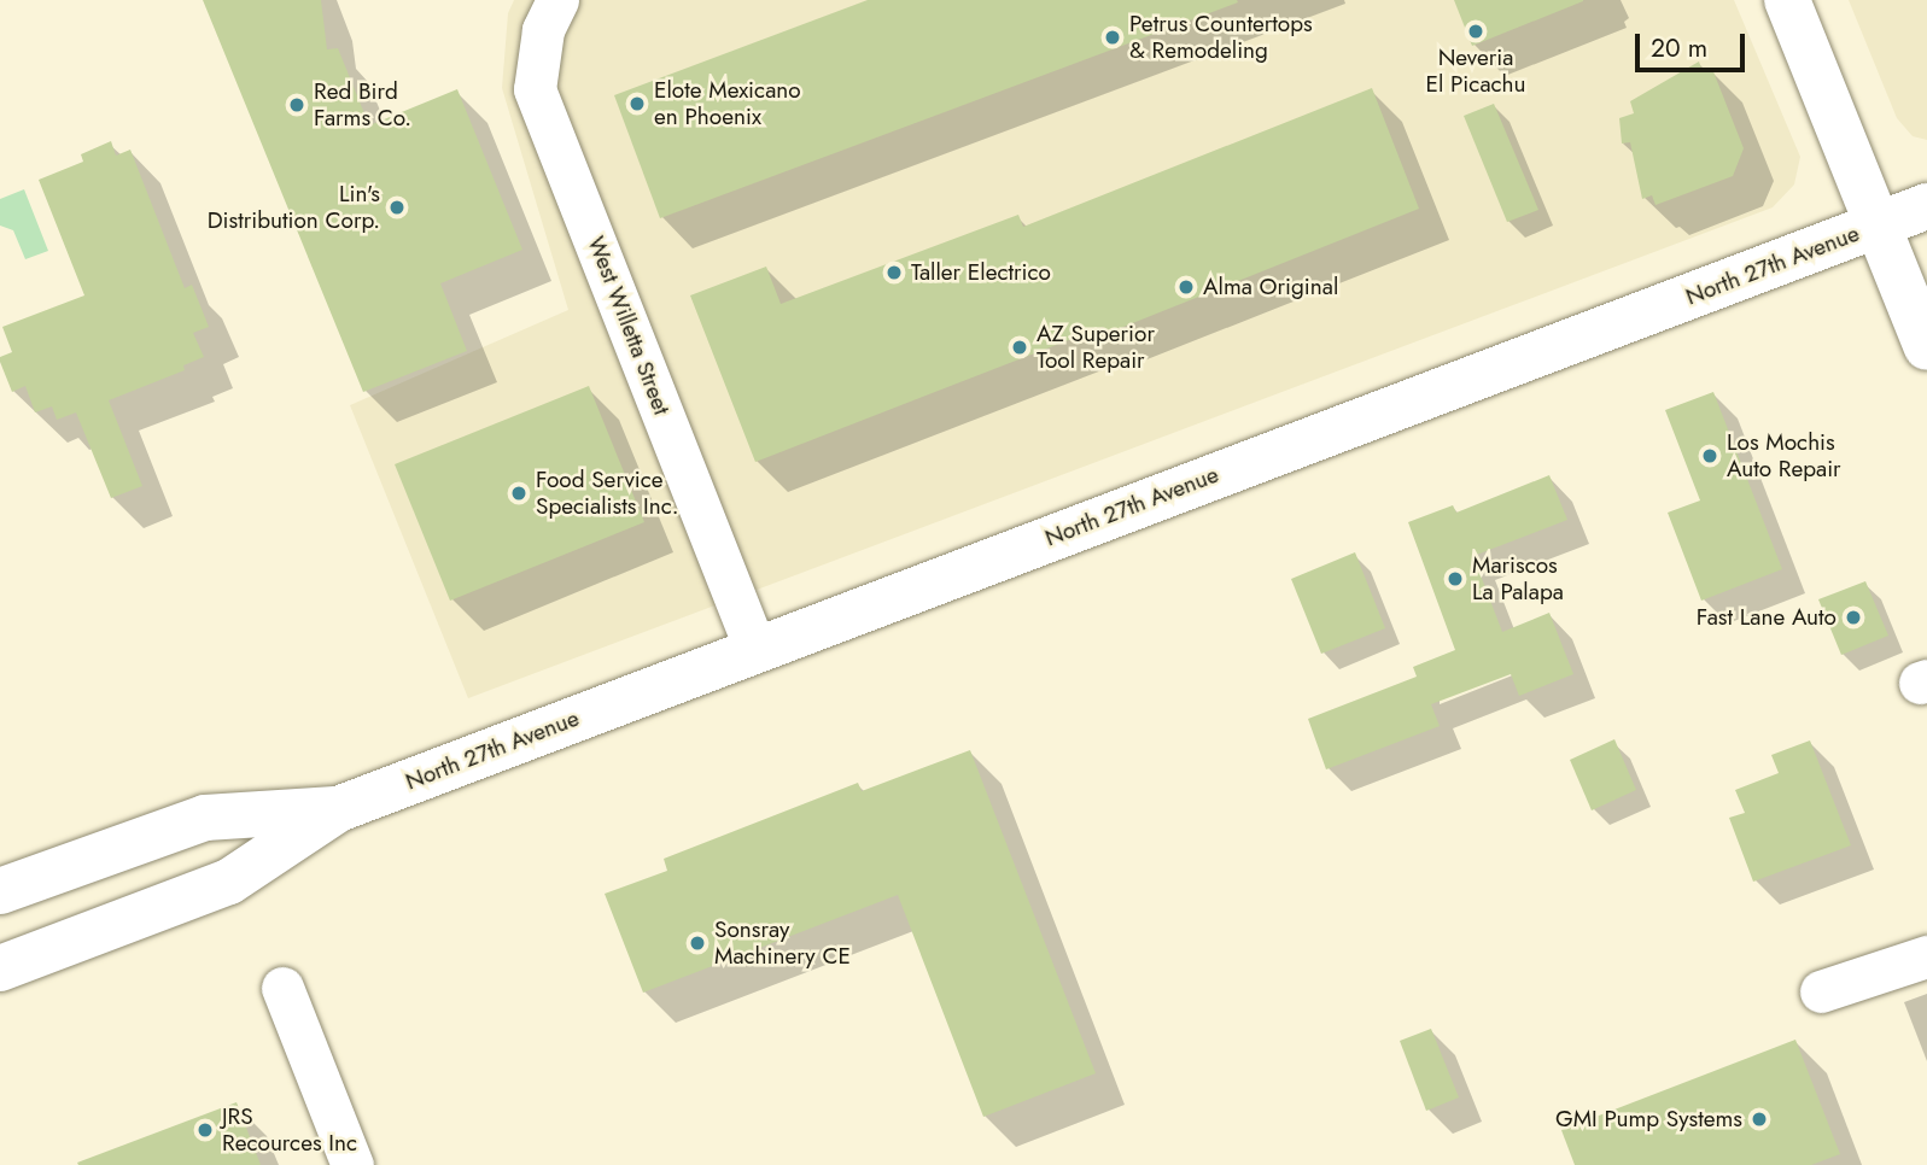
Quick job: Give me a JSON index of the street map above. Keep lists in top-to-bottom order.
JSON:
{
  "streets": {
    "main road": ["North 27th Avenue"],
    "street": ["West Willetta Street"]
  },
  "crossings": [
    ["North 27th Avenue", "West Willetta Street"]
  ],
  "places": [
    "Neveria El Picachu",
    "Petrus Countertops & Remodeling",
    "Elote Mexicano en Phoenix",
    "Red Bird Farms Co.",
    "Lin's Distribution Corp.",
    "Taller Electrico",
    "Alma Original",
    "AZ Superior Tool Repair",
    "Los Mochis Auto Repair",
    "Food Service Specialists Inc.",
    "Mariscos La Palapa",
    "Fast Lane Auto",
    "Sonsray Machinery CE",
    "GMI Pump Systems",
    "JRS Recources Inc"
  ],
  "scale_bar": "20 m"
}
